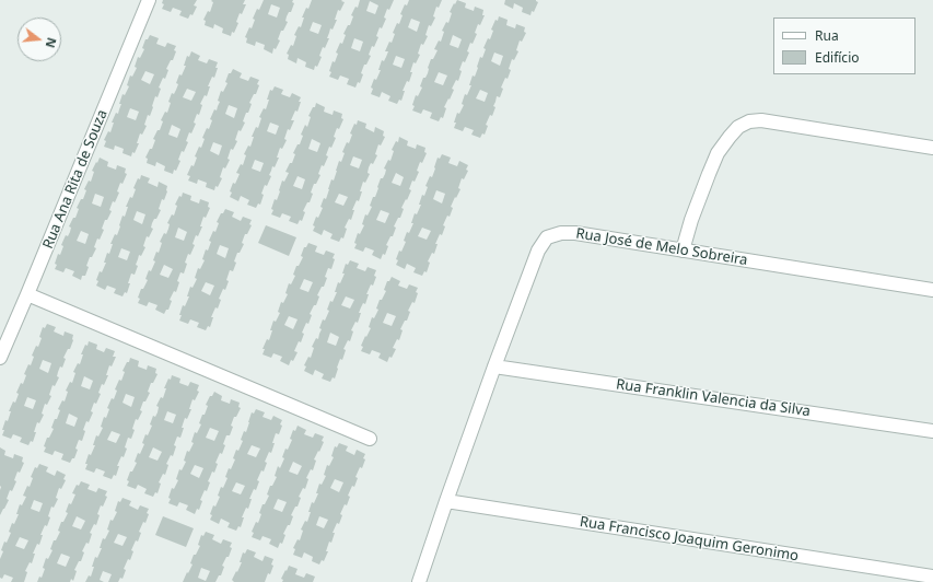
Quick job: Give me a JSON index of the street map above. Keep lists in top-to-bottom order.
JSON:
{
  "streets": {
    "street": [
      "Rua Ana Rita de Souza",
      "Rua José de Melo Sobreira",
      "Rua Franklin Valencia da Silva",
      "Rua Francisco Joaquim Geronimo"
    ]
  },
  "crossings": [
    ["Rua José de Melo Sobreira", "Rua Franklin Valencia da Silva"],
    ["Rua José de Melo Sobreira", "Rua Francisco Joaquim Geronimo"]
  ],
  "legend": ["Rua", "Edifício"],
  "north": "right"
}
